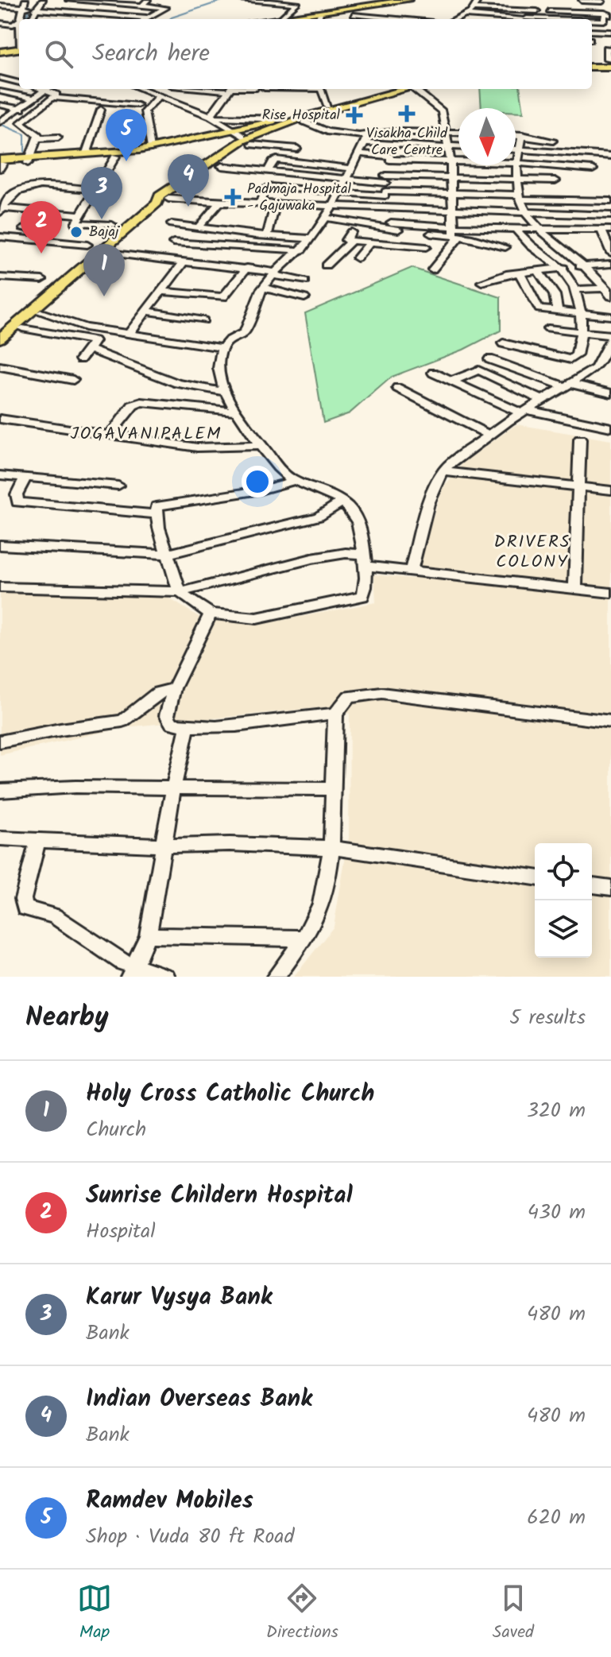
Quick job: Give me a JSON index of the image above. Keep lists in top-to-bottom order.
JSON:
{
  "districts": ["JOGAVANIPALEM", "DRIVERS COLONY"],
  "places": {
    "health": ["Visakha Child Care Centre", "Rise Hospital", "Padmaja Hospital - Gajuwaka"],
    "other": ["Bajaj"]
  },
  "north": "bottom",
  "page": {
    "search": "Search here",
    "pins": [
      "5",
      "4",
      "3",
      "2",
      "1"
    ],
    "heading": ["Nearby", "5 results"],
    "list": [
      {
        "mark": "1",
        "name": "Holy Cross Catholic Church",
        "note": "Church",
        "value": "320 m"
      },
      {
        "mark": "2",
        "name": "Sunrise Childern Hospital",
        "note": "Hospital",
        "value": "430 m"
      },
      {
        "mark": "3",
        "name": "Karur Vysya Bank",
        "note": "Bank",
        "value": "480 m"
      },
      {
        "mark": "4",
        "name": "Indian Overseas Bank",
        "note": "Bank",
        "value": "480 m"
      },
      {
        "mark": "5",
        "name": "Ramdev Mobiles",
        "note": "Shop · Vuda 80 ft Road",
        "value": "620 m"
      }
    ],
    "nav": ["Map", "Directions", "Saved"]
  }
}
